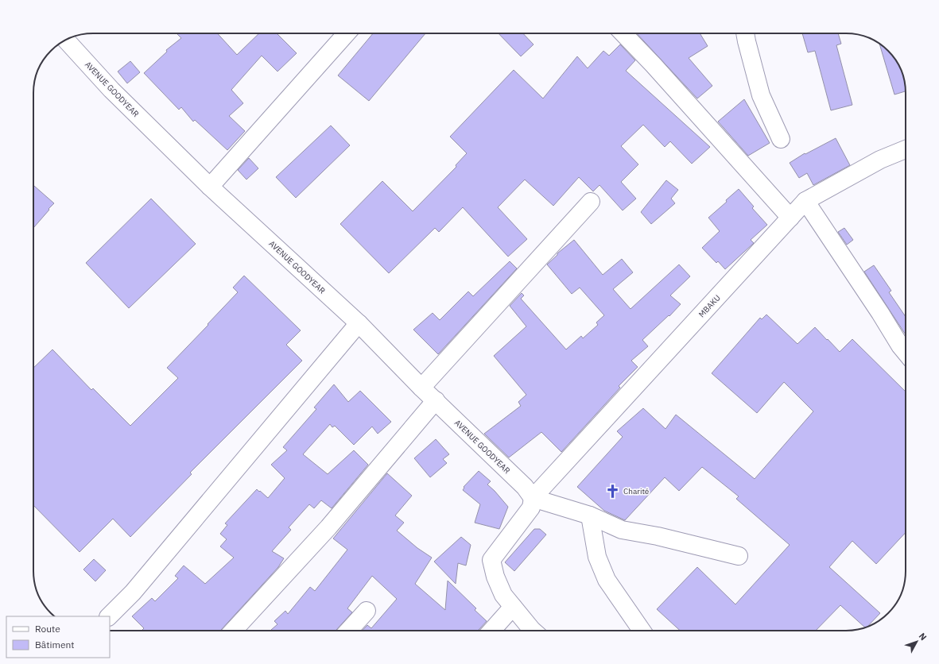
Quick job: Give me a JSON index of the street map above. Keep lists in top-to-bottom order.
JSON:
{
  "streets": {
    "street": ["AVENUE GOODYEAR", "MBAKU"]
  },
  "crossings": [
    ["AVENUE GOODYEAR", "MBAKU"]
  ],
  "places": {
    "church": ["Charité"]
  },
  "legend": ["Route", "Bâtiment"],
  "north": "top right"
}
